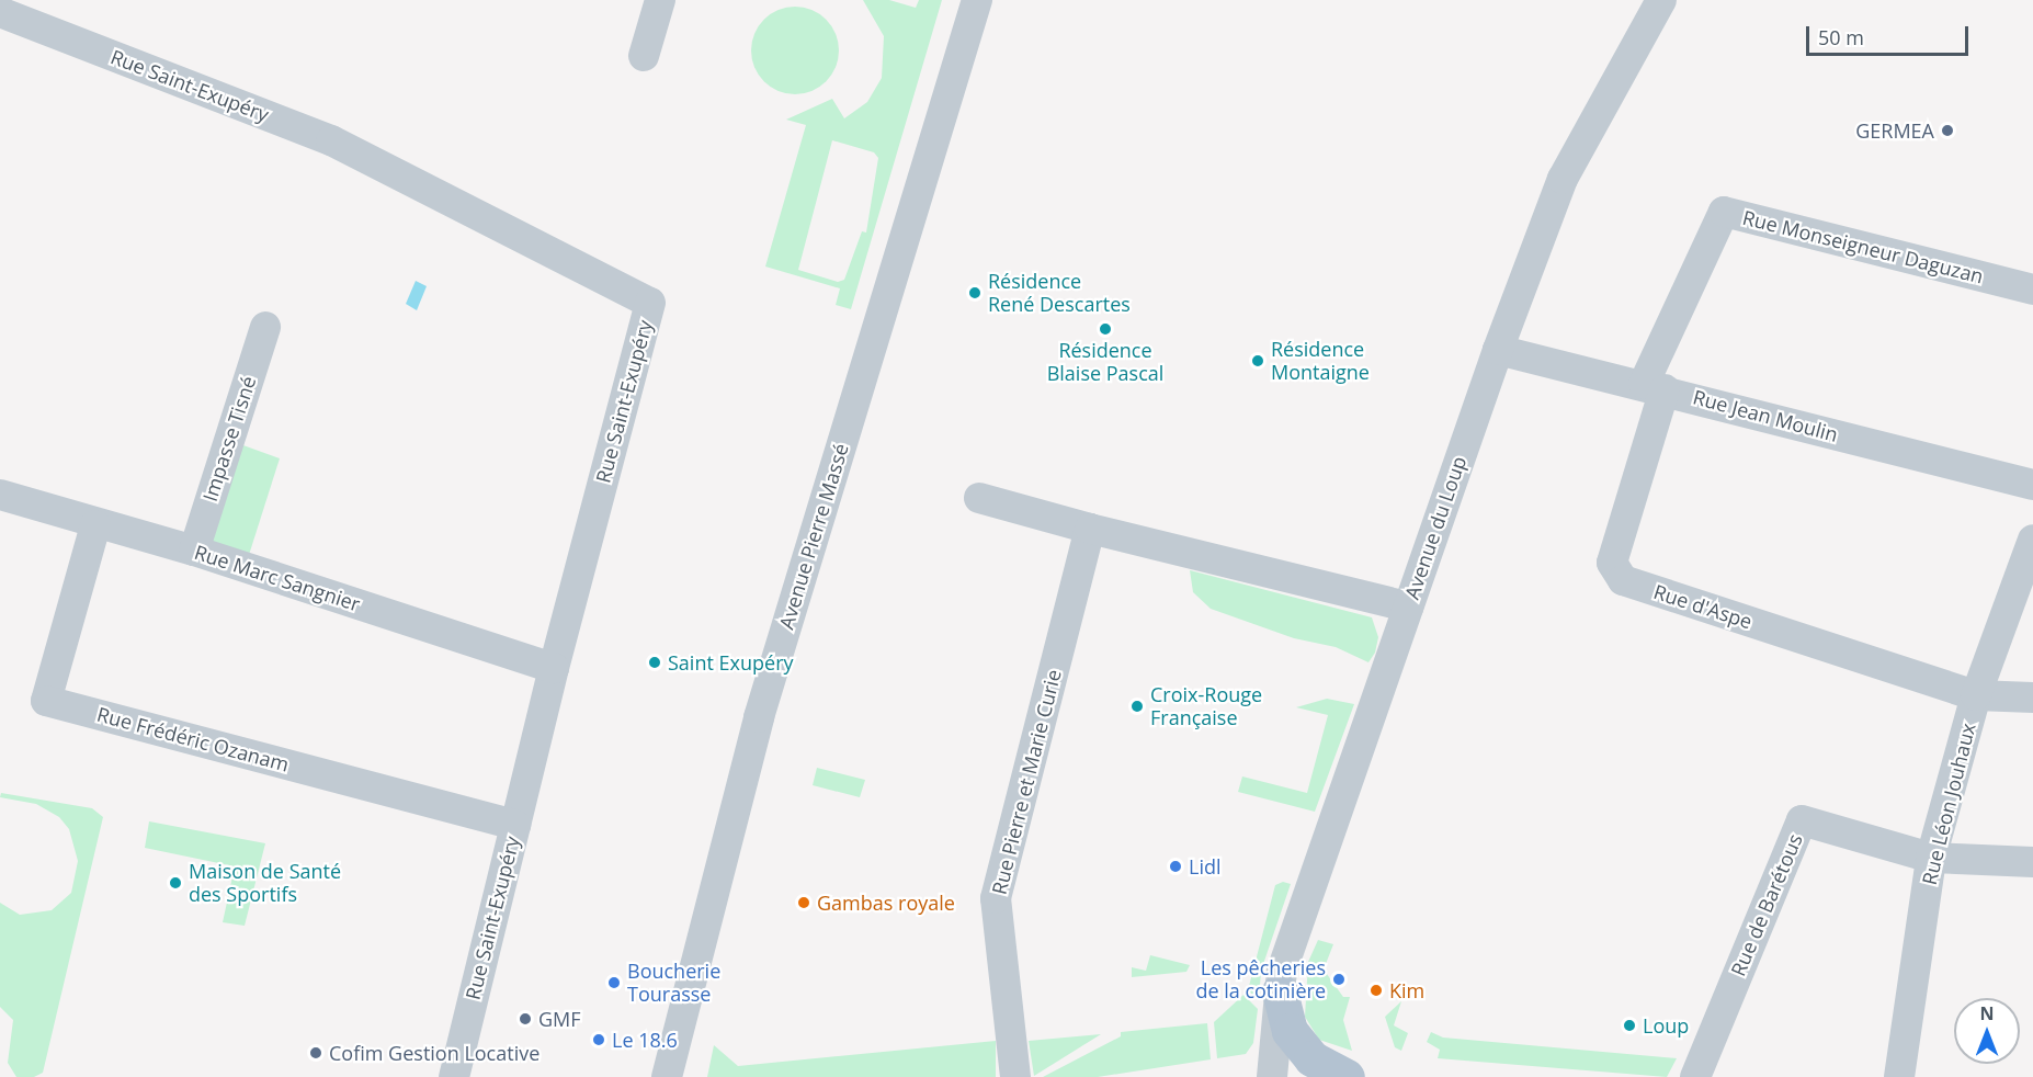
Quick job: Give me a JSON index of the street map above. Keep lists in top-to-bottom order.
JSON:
{
  "streets": {
    "street": [
      "Rue Saint-Exupéry",
      "Rue Monseigneur Daguzan",
      "Rue Jean Moulin",
      "Impasse Tisné",
      "Avenue du Loup",
      "Avenue Pierre Massé",
      "Rue Marc Sangnier",
      "Rue d'Aspe",
      "Rue Frédéric Ozanam",
      "Rue Pierre et Marie Curie",
      "Rue Léon Jouhaux",
      "Rue de Barétous"
    ]
  },
  "crossings": [
    ["Rue Saint-Exupéry", "Rue Marc Sangnier"],
    ["Rue Saint-Exupéry", "Rue Frédéric Ozanam"],
    ["Rue Monseigneur Daguzan", "Rue Jean Moulin"],
    ["Rue Monseigneur Daguzan", "Rue d'Aspe"],
    ["Rue Jean Moulin", "Avenue du Loup"],
    ["Rue Jean Moulin", "Rue d'Aspe"],
    ["Impasse Tisné", "Rue Marc Sangnier"],
    ["Rue Marc Sangnier", "Rue Frédéric Ozanam"],
    ["Rue d'Aspe", "Rue Léon Jouhaux"],
    ["Rue Léon Jouhaux", "Rue de Barétous"]
  ],
  "places": [
    "GERMEA",
    "Résidence René Descartes",
    "Résidence Blaise Pascal",
    "Résidence Montaigne",
    "Saint Exupéry",
    "Croix-Rouge Française",
    "Lidl",
    "Maison de Santé des Sportifs",
    "Gambas royale",
    "Les pêcheries de la cotinière",
    "Boucherie Tourasse",
    "Kim",
    "GMF",
    "Loup",
    "Le 18.6",
    "Cofim Gestion Locative"
  ],
  "scale_bar": "50 m",
  "north": "top"
}
